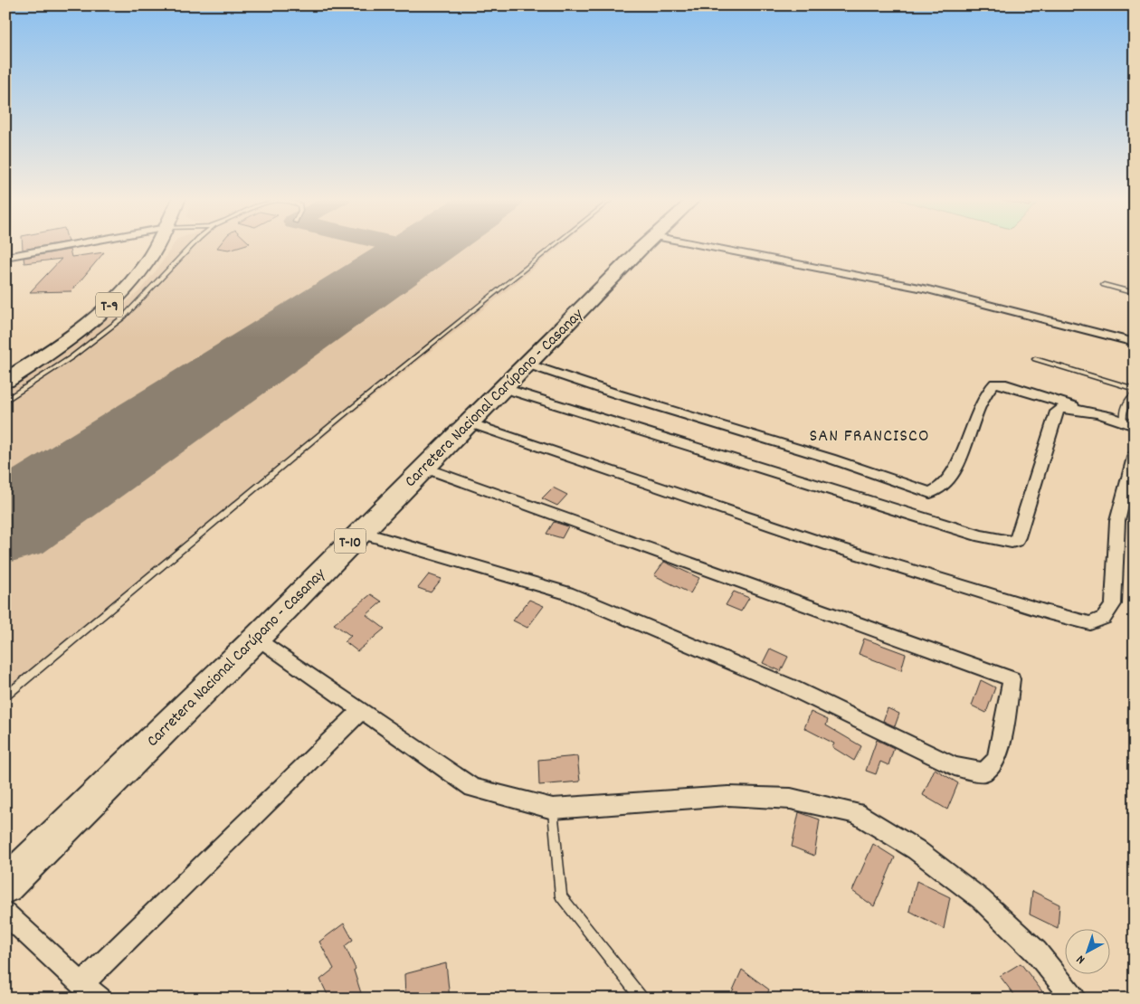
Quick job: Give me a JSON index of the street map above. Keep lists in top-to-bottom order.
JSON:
{
  "streets": {
    "highway": ["T-9", "Carretera Nacional Carúpano - Casanay", "T-10"]
  },
  "districts": ["SAN FRANCISCO"],
  "north": "bottom left"
}
